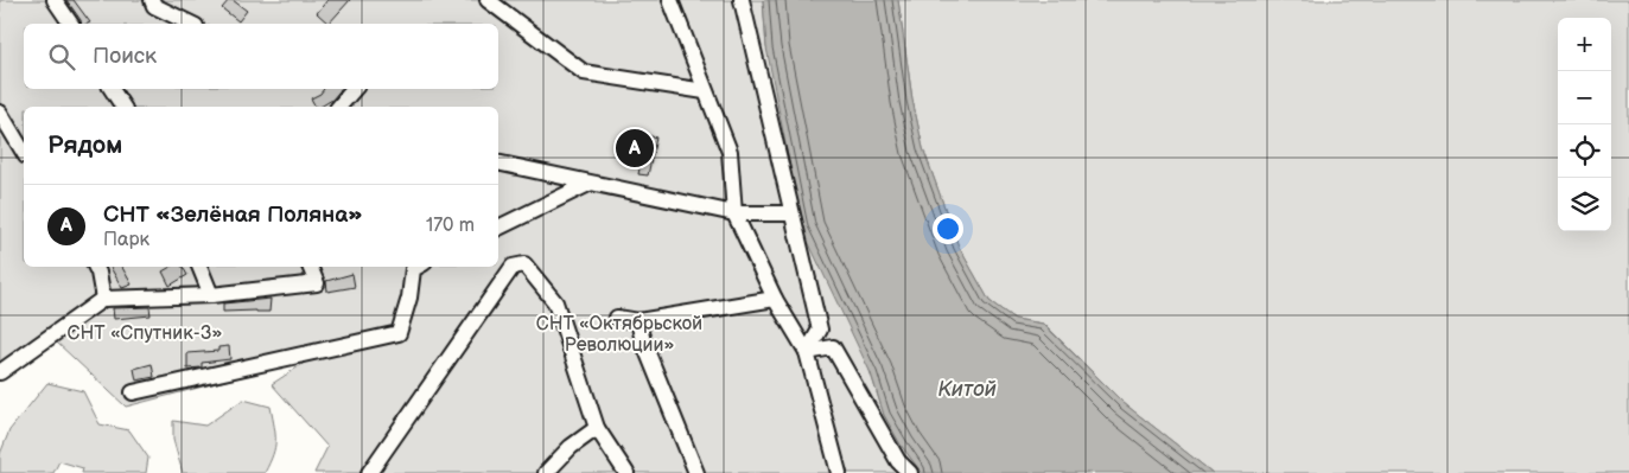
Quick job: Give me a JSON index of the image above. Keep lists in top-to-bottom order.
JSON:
{
  "water": ["Китой"],
  "parks": ["СНТ «Октябрьской Революции»", "СНТ «Спутник-3»"],
  "page": {
    "map_buttons": ["+", "−"],
    "search": "Поиск",
    "heading": "Рядом",
    "pins": "A",
    "list": [
      {
        "mark": "A",
        "name": "СНТ «Зелёная Поляна»",
        "note": "Парк",
        "value": "170 m"
      }
    ]
  }
}
